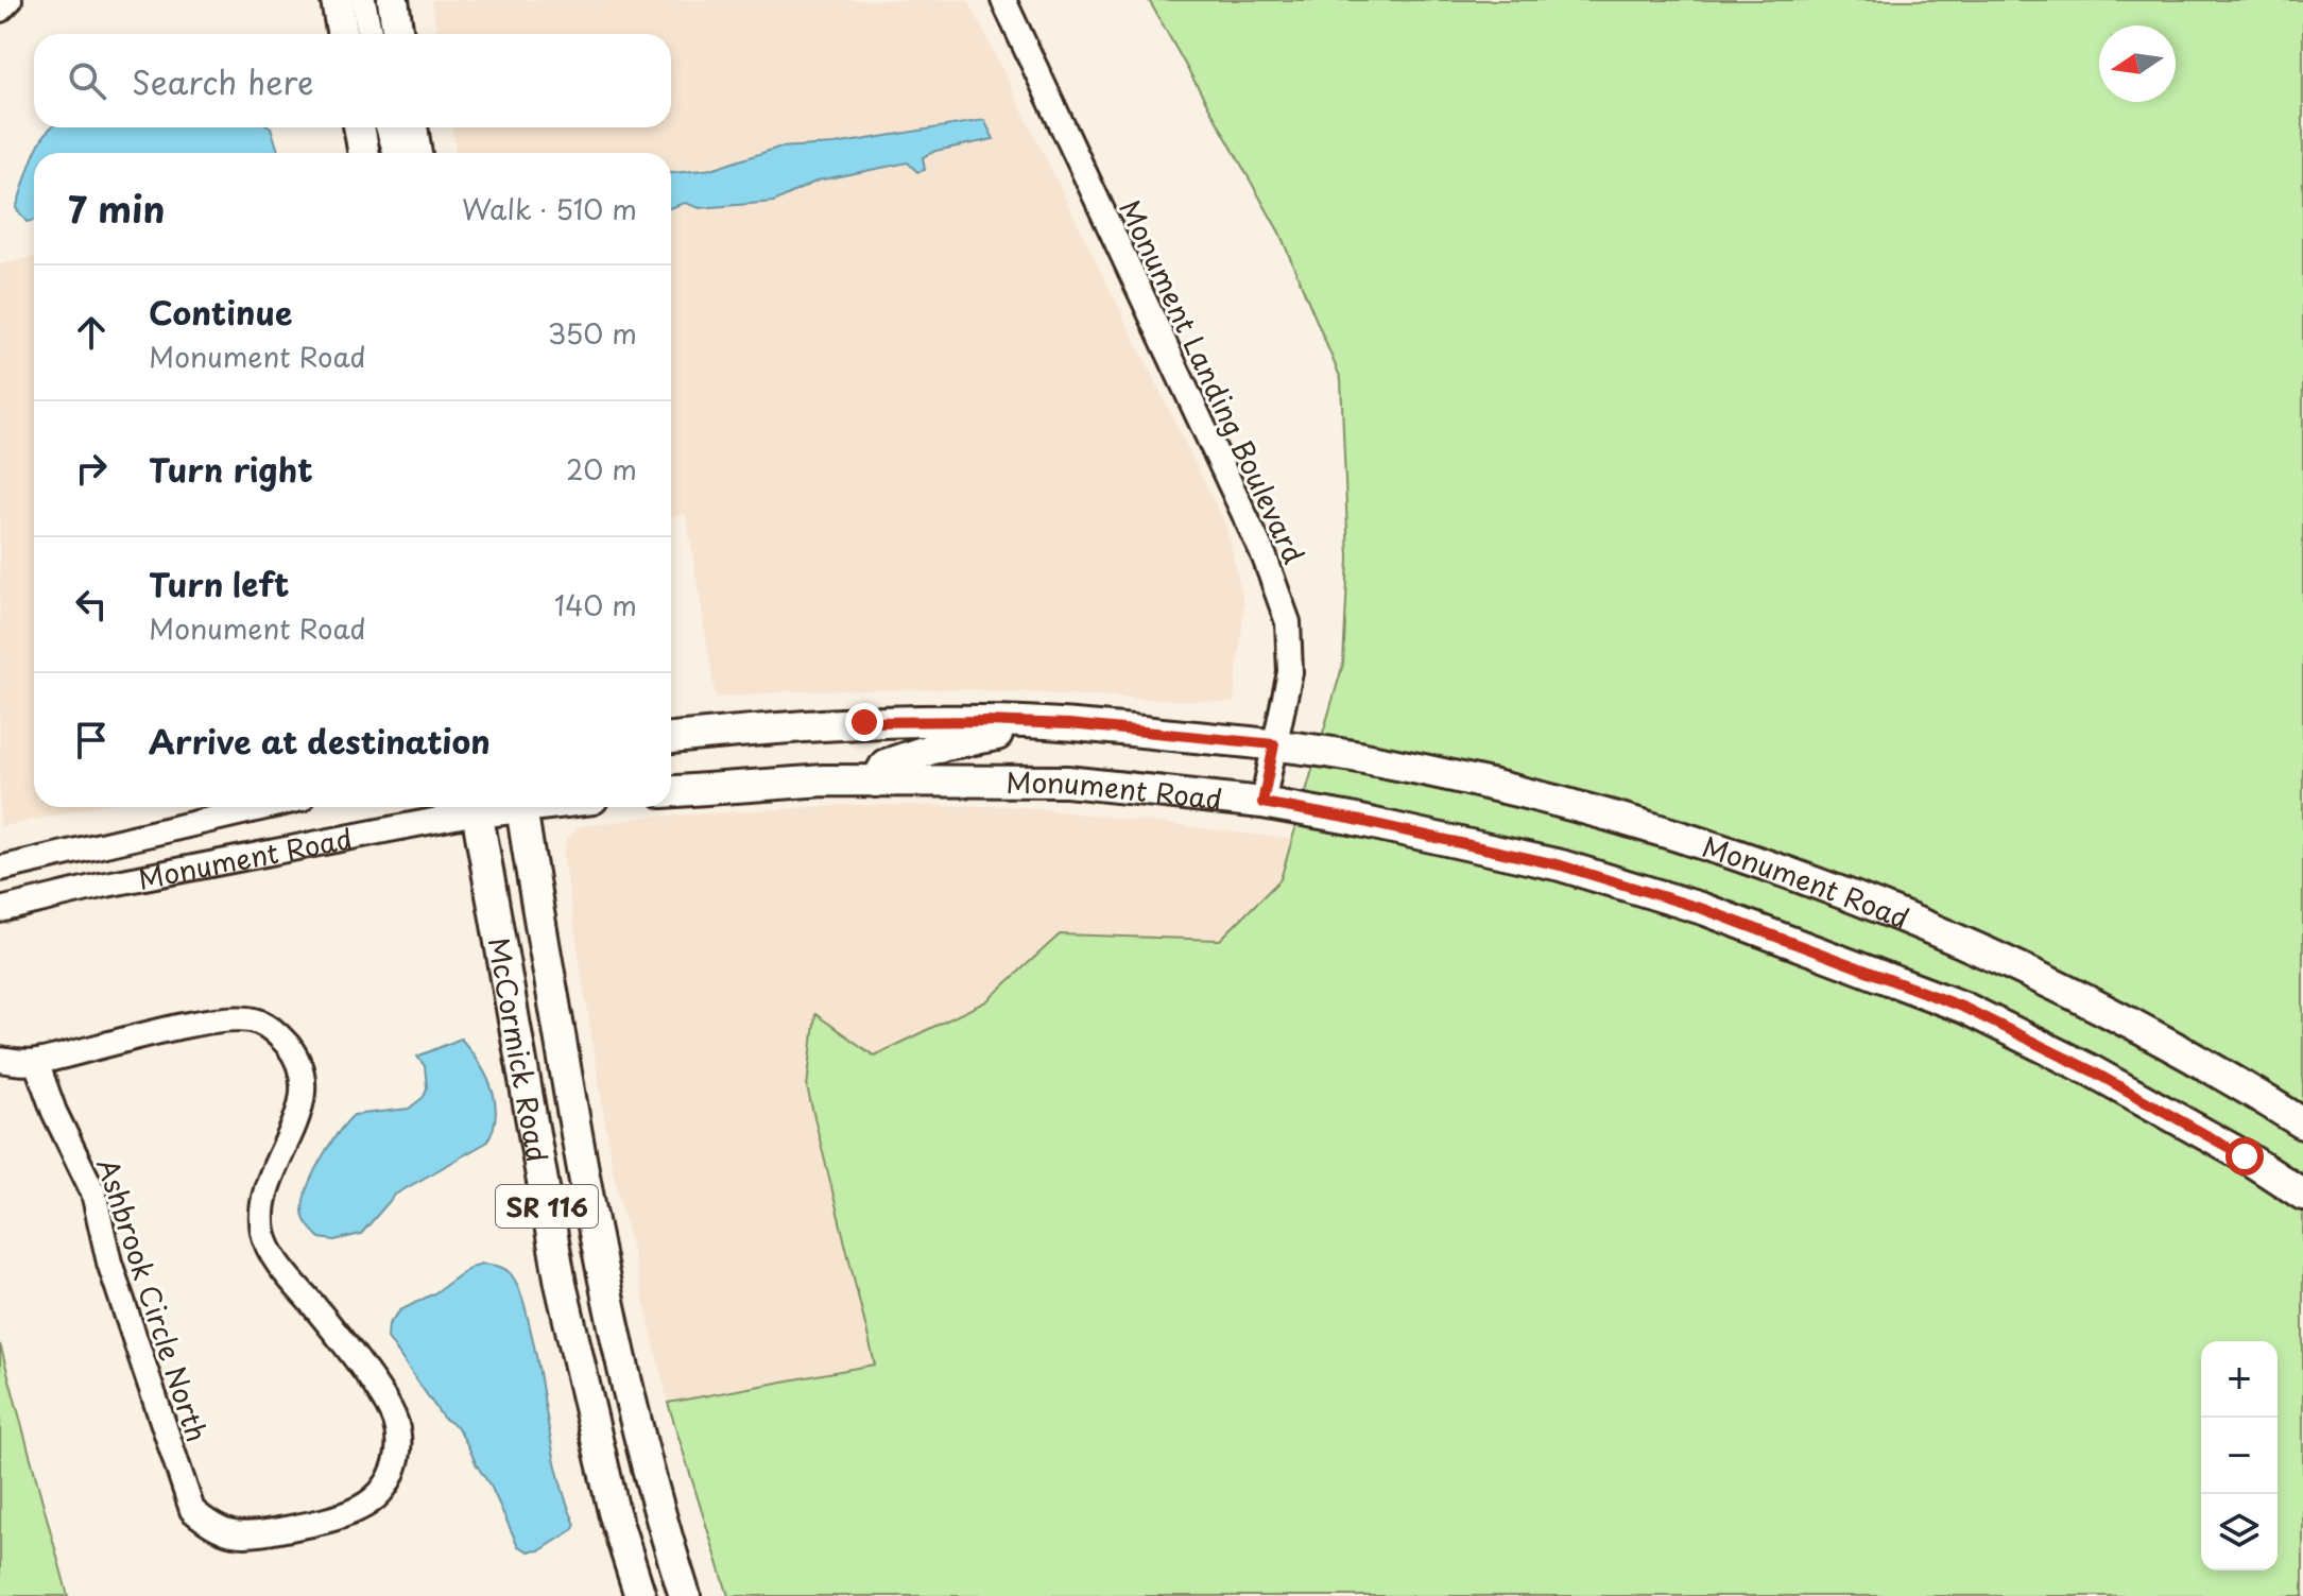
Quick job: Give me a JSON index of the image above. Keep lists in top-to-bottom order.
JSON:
{
  "streets": {
    "main road": ["Monument Road", "McCormick Road", "SR 116"],
    "street": ["Monument Landing Boulevard", "Ashbrook Circle North"]
  },
  "crossings": [
    ["Monument Landing Boulevard", "Monument Road"]
  ],
  "north": "left",
  "page": {
    "search": "Search here",
    "heading": ["7 min", "Walk · 510 m"],
    "list": [
      ["Continue", "Monument Road", "350 m"],
      ["Turn right", "20 m"],
      ["Turn left", "Monument Road", "140 m"],
      "Arrive at destination"
    ],
    "map_buttons": ["+", "−"]
  }
}
